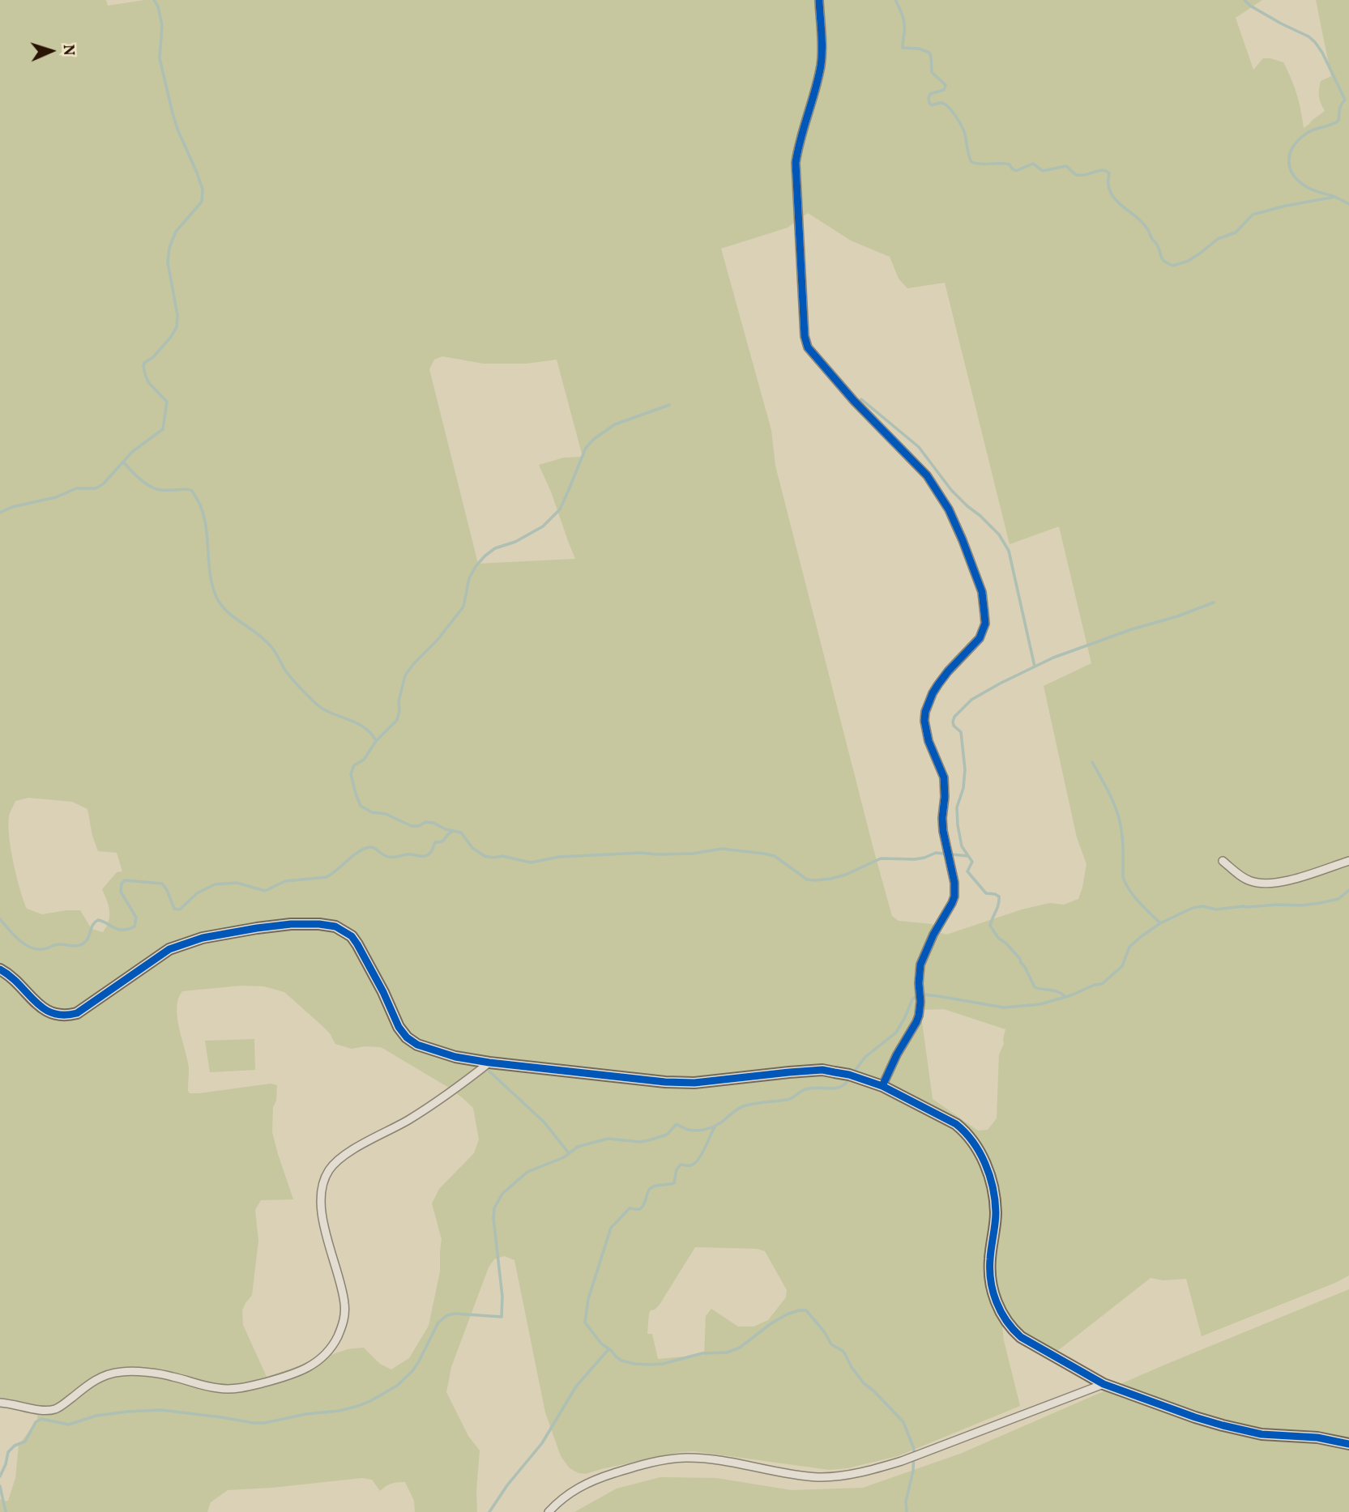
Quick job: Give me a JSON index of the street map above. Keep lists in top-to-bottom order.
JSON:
{
  "north": "right"
}
